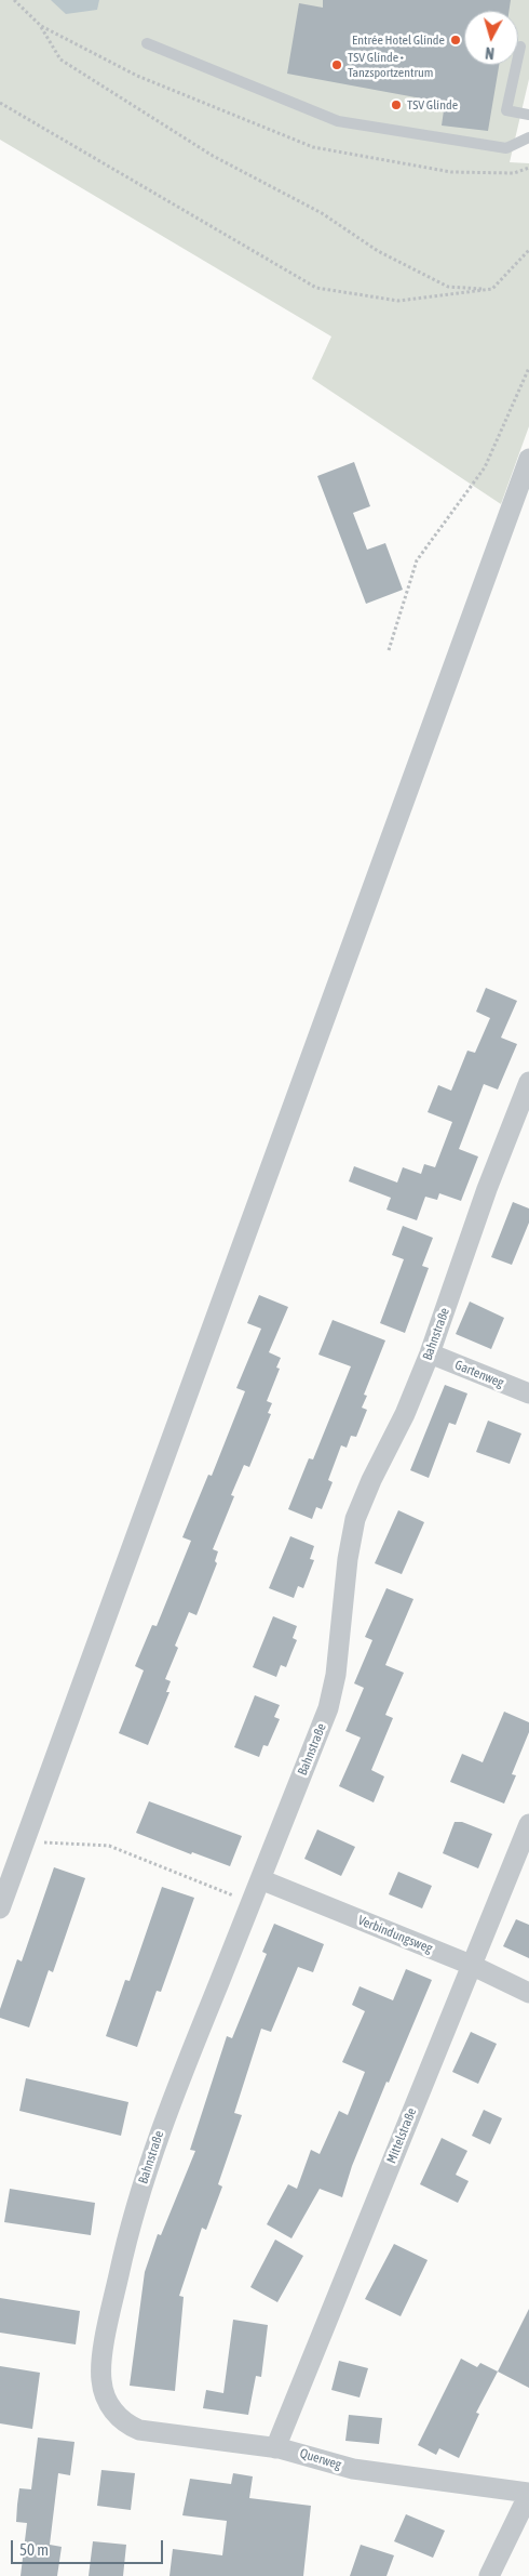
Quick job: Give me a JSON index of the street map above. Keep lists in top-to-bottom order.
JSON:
{
  "streets": {
    "street": [
      "Bahnstraße",
      "Gartenweg",
      "Verbindungsweg",
      "Mittelstraße",
      "Querweg"
    ]
  },
  "crossings": [
    ["Bahnstraße", "Gartenweg"],
    ["Bahnstraße", "Verbindungsweg"],
    ["Bahnstraße", "Querweg"],
    ["Verbindungsweg", "Mittelstraße"],
    ["Mittelstraße", "Querweg"]
  ],
  "places": ["Entrée Hotel Glinde", "TSV Glinde - Tanzsportzentrum", "TSV Glinde"],
  "scale_bar": "50 m",
  "north": "bottom"
}
